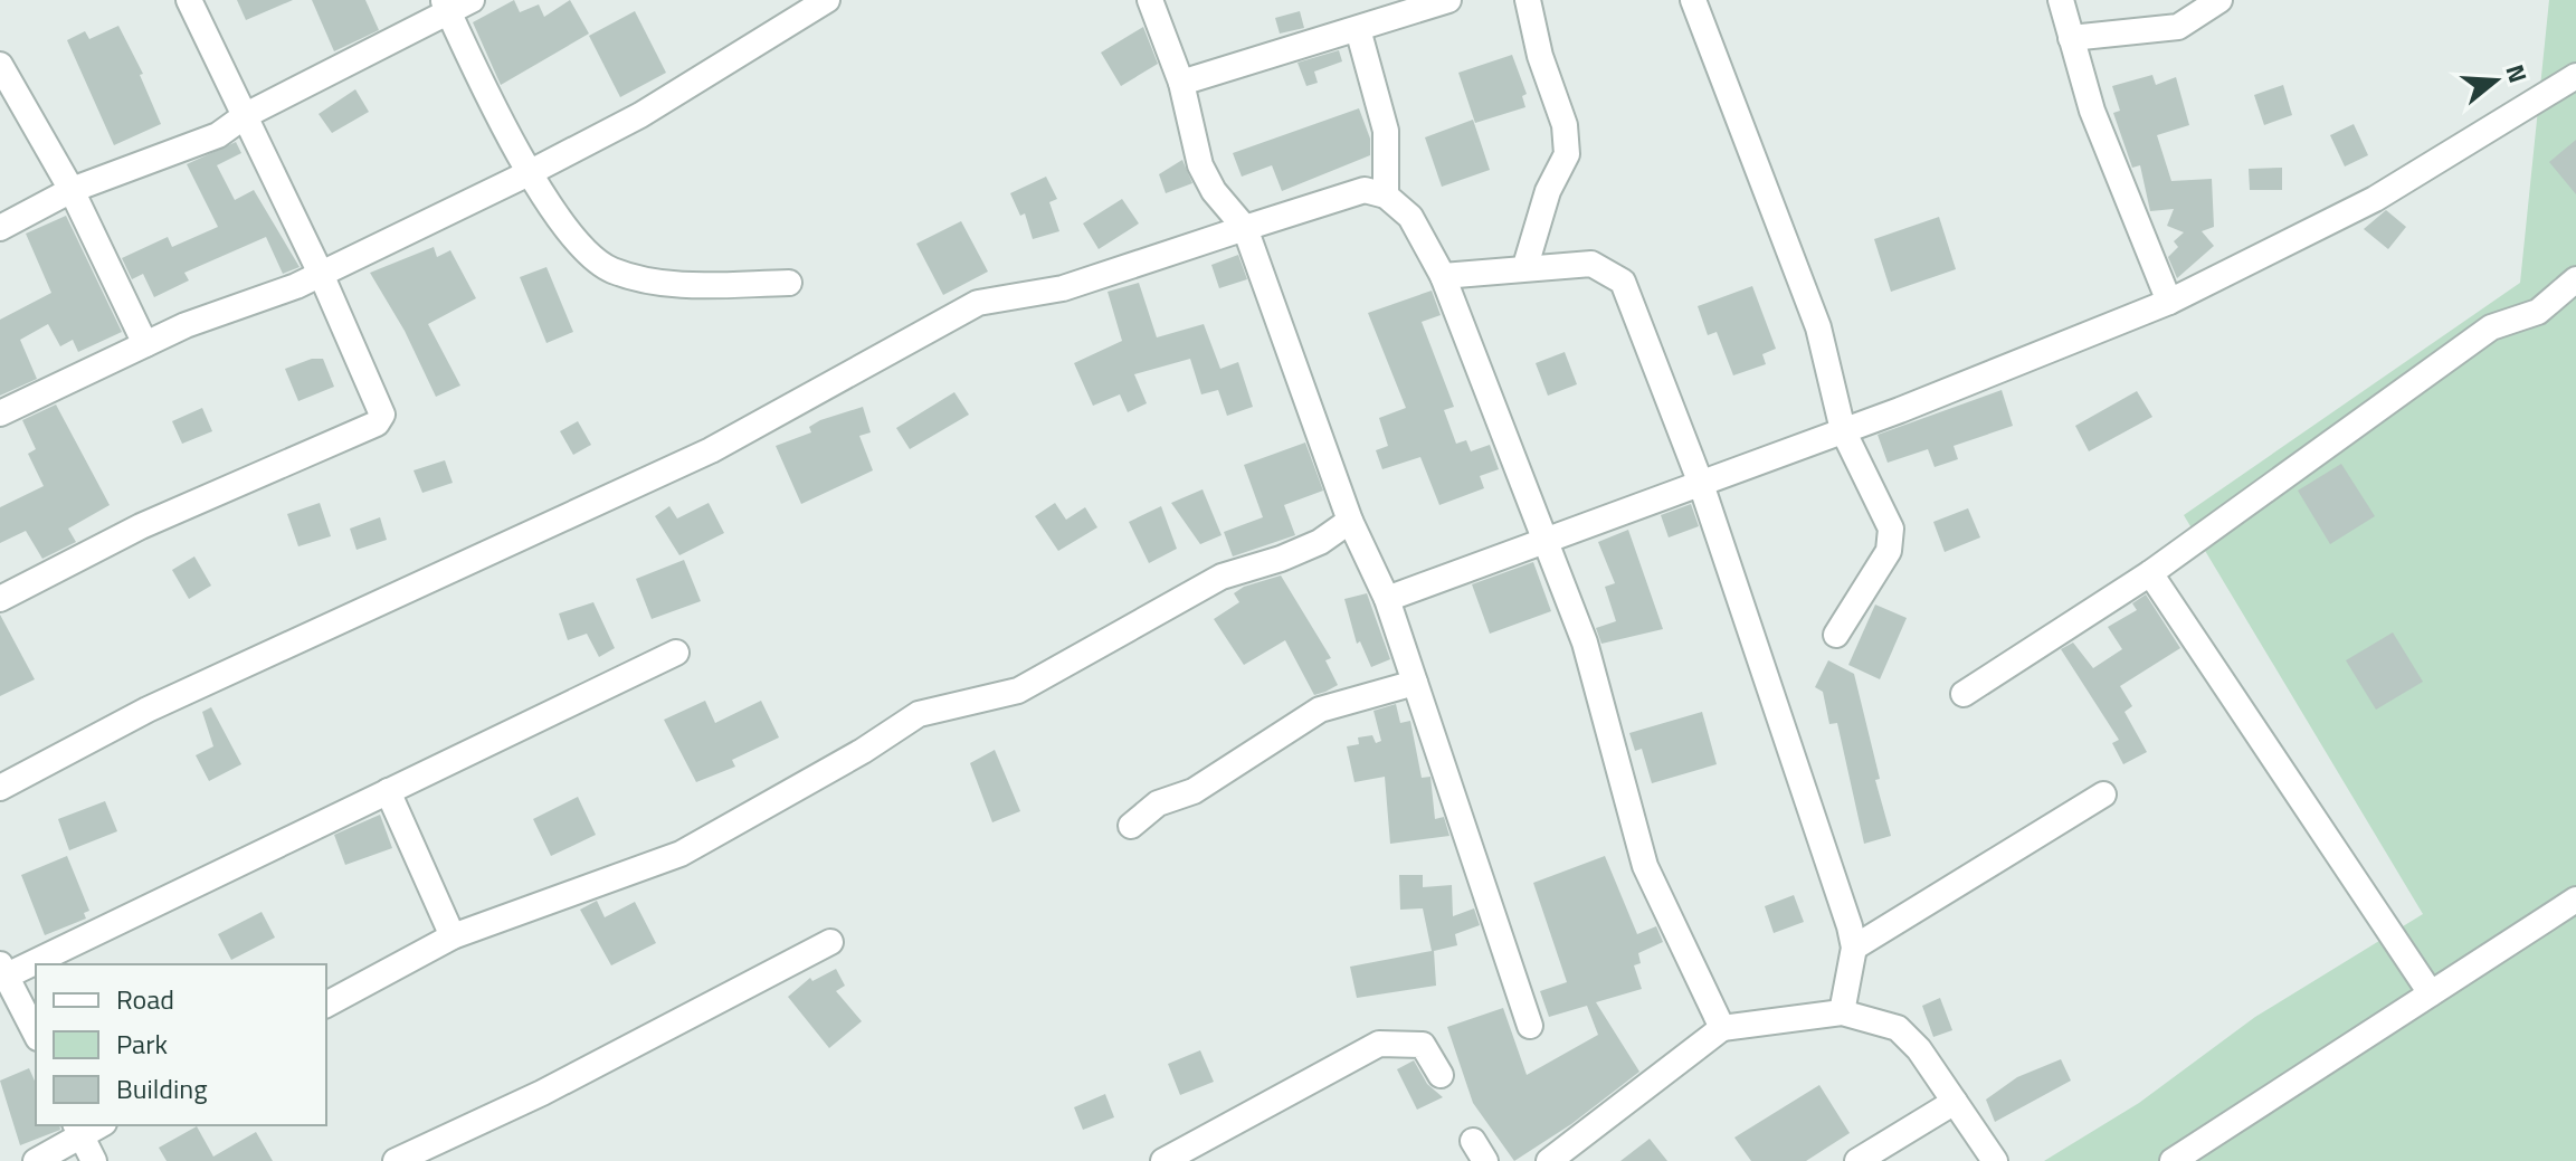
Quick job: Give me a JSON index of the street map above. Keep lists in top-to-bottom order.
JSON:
{
  "legend": ["Road", "Park", "Building"],
  "north": "right"
}
